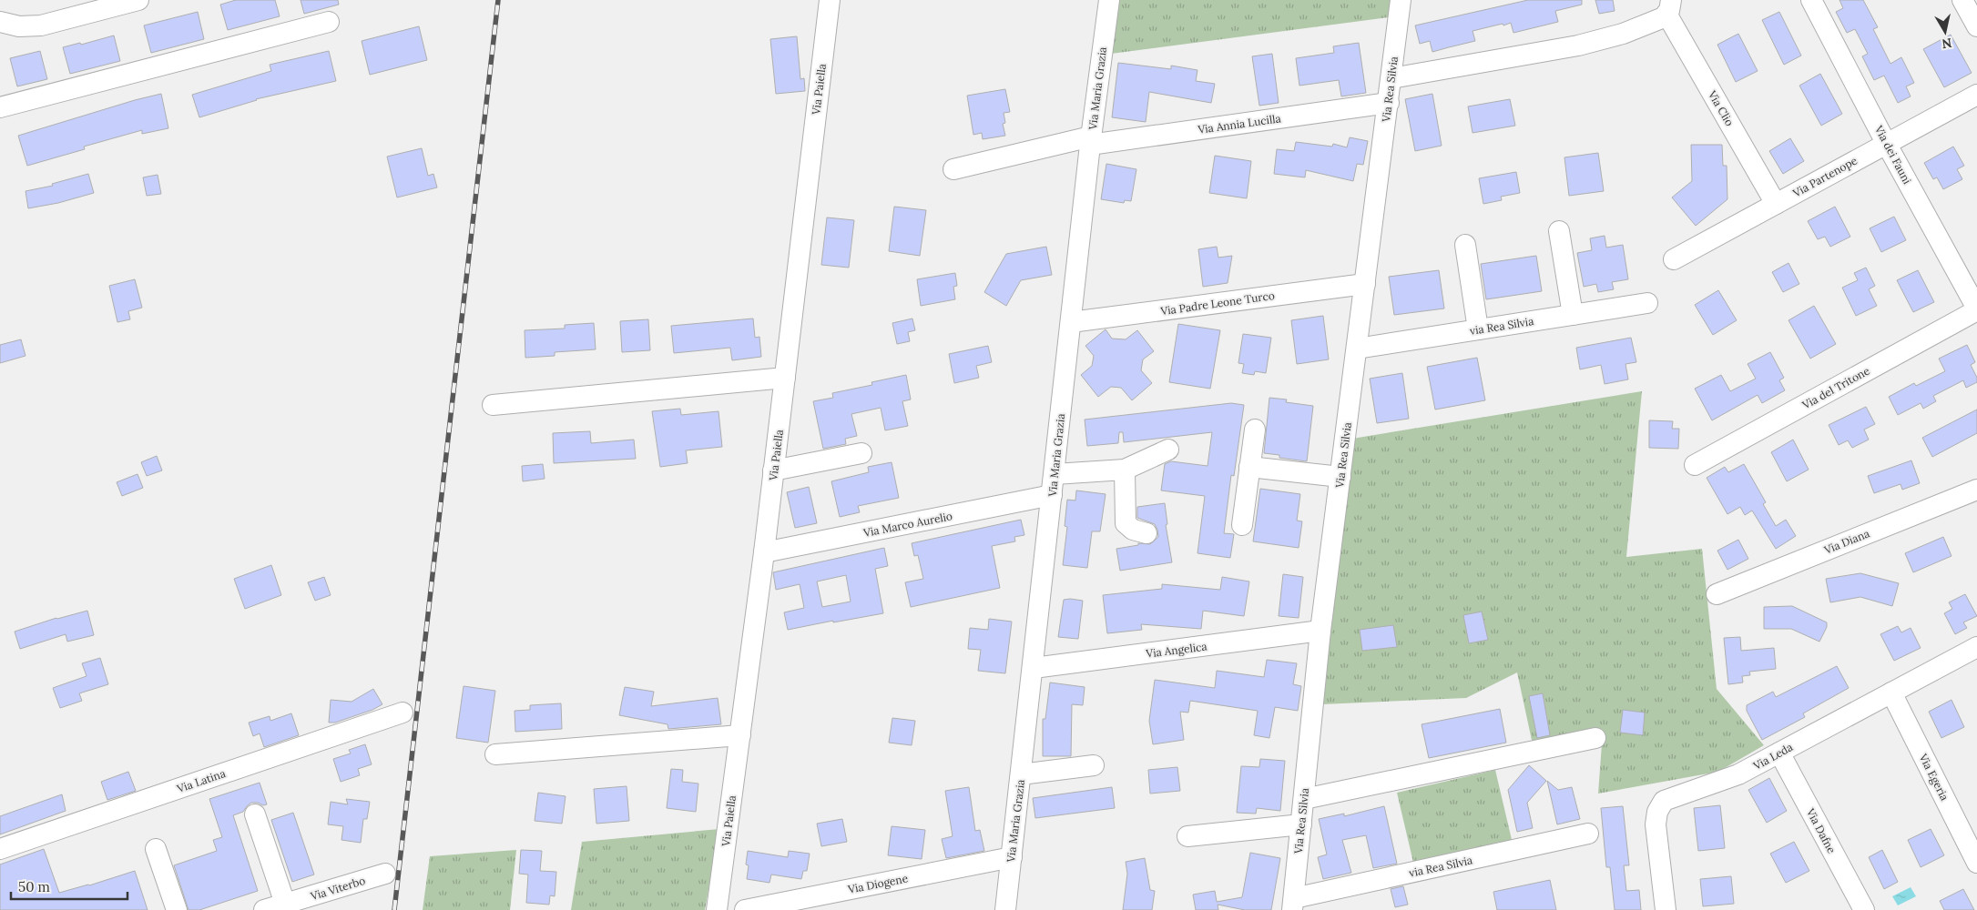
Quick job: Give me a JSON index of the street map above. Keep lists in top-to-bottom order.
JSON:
{
  "streets": {
    "street": [
      "Via Maria Grazia",
      "Via Paiella",
      "Via Rea Silvia",
      "Via Clio",
      "Via Annia Lucilla",
      "Via dei Fauni",
      "Via Partenope",
      "Via Padre Leone Turco",
      "via Rea Silvia",
      "Via del Tritone",
      "Via Marco Aurelio",
      "Via Diana",
      "Via Angelica",
      "Via Leda",
      "Via Egeria",
      "Via Latina",
      "Via Dafne",
      "Via Diogene",
      "Via Viterbo"
    ]
  },
  "crossings": [
    ["Via Maria Grazia", "Via Annia Lucilla"],
    ["Via Maria Grazia", "Via Padre Leone Turco"],
    ["Via Maria Grazia", "Via Marco Aurelio"],
    ["Via Maria Grazia", "Via Angelica"],
    ["Via Maria Grazia", "Via Diogene"],
    ["Via Paiella", "Via Marco Aurelio"],
    ["Via Rea Silvia", "Via Annia Lucilla"],
    ["Via Rea Silvia", "Via Padre Leone Turco"],
    ["Via Rea Silvia", "via Rea Silvia"],
    ["Via Rea Silvia", "Via Angelica"],
    ["Via Clio", "Via Partenope"],
    ["Via dei Fauni", "Via Partenope"],
    ["Via dei Fauni", "Via del Tritone"],
    ["Via Leda", "Via Egeria"],
    ["Via Leda", "Via Dafne"]
  ],
  "scale_bar": "50 m",
  "north": "bottom"
}
